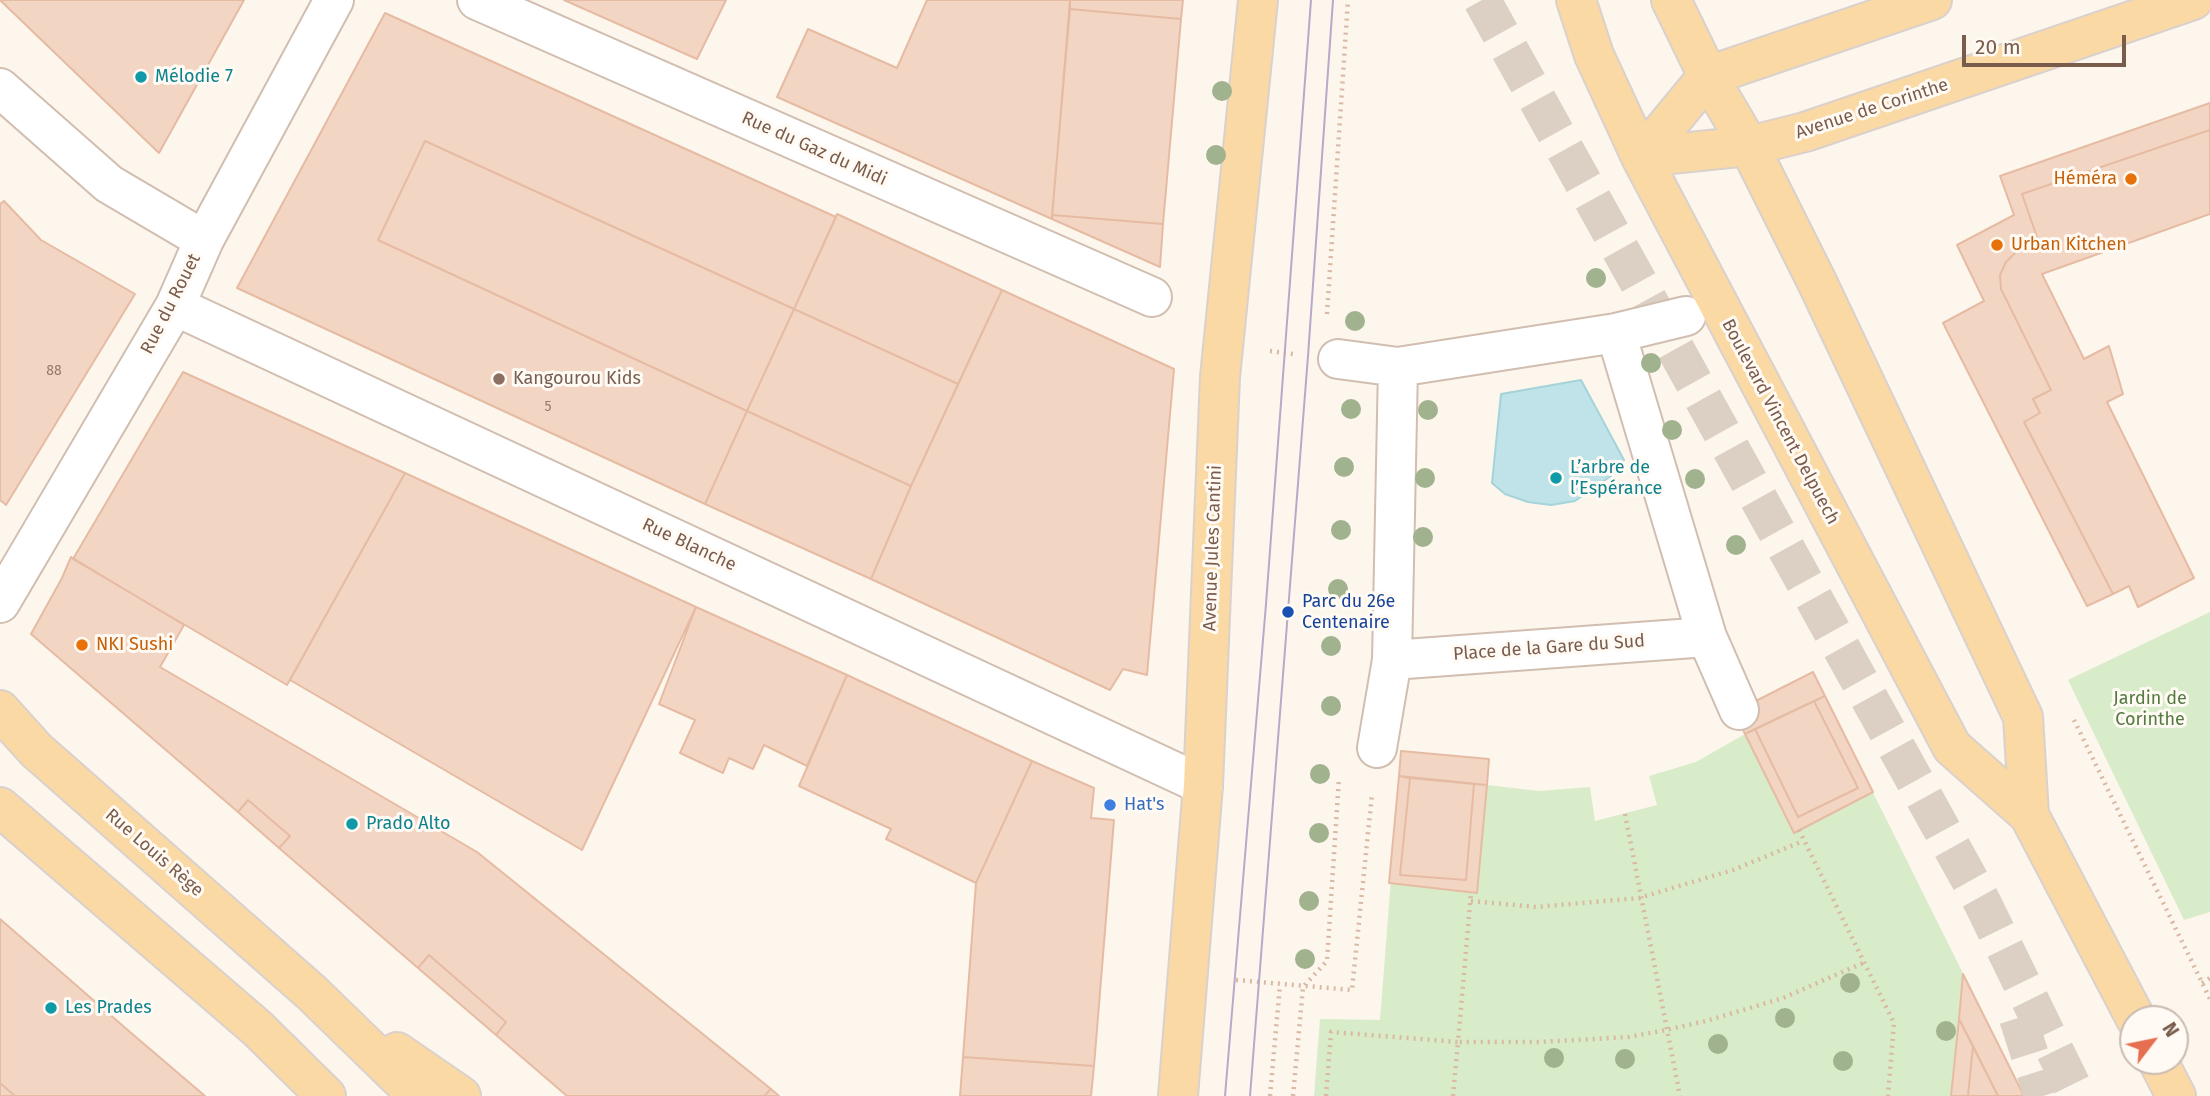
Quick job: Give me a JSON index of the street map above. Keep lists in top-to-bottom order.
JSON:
{
  "streets": {
    "main road": [
      "Avenue de Corinthe",
      "Boulevard Vincent Delpuech",
      "Avenue Jules Cantini",
      "Rue Louis Rège"
    ],
    "street": [
      "Rue du Gaz du Midi",
      "Rue du Rouet",
      "Rue Blanche",
      "Place de la Gare du Sud"
    ]
  },
  "crossings": [
    ["Avenue de Corinthe", "Boulevard Vincent Delpuech"],
    ["Rue du Rouet", "Rue Blanche"],
    ["Rue Blanche", "Avenue Jules Cantini"]
  ],
  "parks": ["Jardin de Corinthe"],
  "places": [
    "Mélodie 7",
    "Héméra",
    "Urban Kitchen",
    "Kangourou Kids",
    "L’arbre de l’Espérance",
    "Parc du 26e Centenaire",
    "NKI Sushi",
    "Hat's",
    "Prado Alto",
    "Les Prades"
  ],
  "house_numbers": ["88", "5"],
  "scale_bar": "20 m",
  "north": "top right"
}
